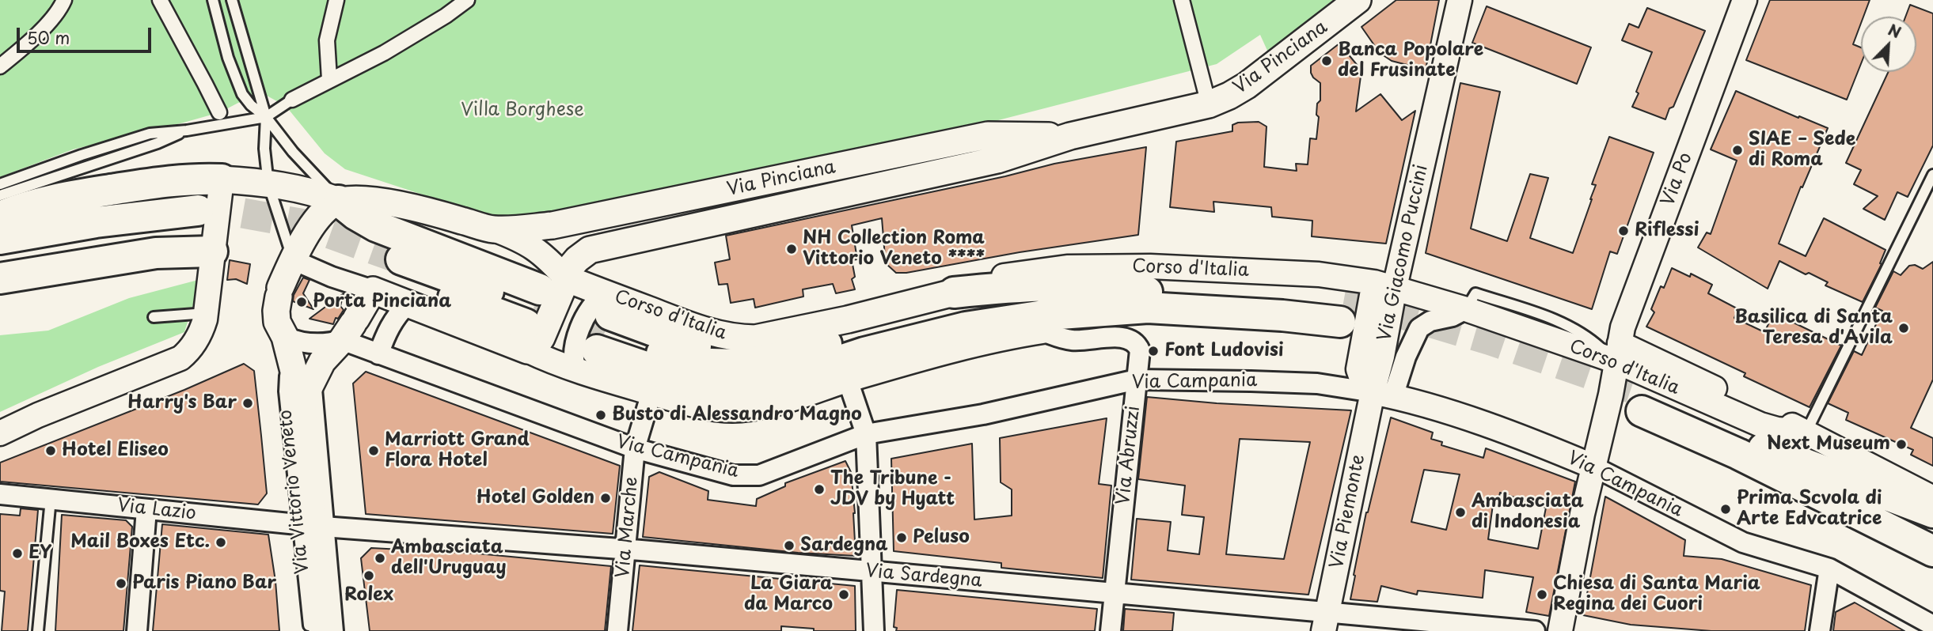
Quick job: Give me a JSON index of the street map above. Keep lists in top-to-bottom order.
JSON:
{
  "streets": {
    "main road": ["Via Pinciana", "Corso d'Italia", "Via Vittorio Veneto"],
    "street": [
      "Via Po",
      "Via Giacomo Puccini",
      "Via Campania",
      "Via Abruzzi",
      "Via Lazio",
      "Via Piemonte",
      "Via Marche",
      "Via Sardegna"
    ]
  },
  "crossings": [
    ["Via Pinciana", "Corso d'Italia"],
    ["Via Po", "Corso d'Italia"],
    ["Via Po", "Via Campania"],
    ["Via Giacomo Puccini", "Corso d'Italia"],
    ["Via Giacomo Puccini", "Via Campania"],
    ["Via Giacomo Puccini", "Via Piemonte"],
    ["Corso d'Italia", "Via Abruzzi"],
    ["Corso d'Italia", "Via Marche"],
    ["Via Campania", "Via Abruzzi"],
    ["Via Campania", "Via Piemonte"],
    ["Via Campania", "Via Marche"],
    ["Via Abruzzi", "Via Sardegna"],
    ["Via Vittorio Veneto", "Via Lazio"],
    ["Via Vittorio Veneto", "Via Sardegna"],
    ["Via Lazio", "Via Sardegna"],
    ["Via Piemonte", "Via Sardegna"],
    ["Via Marche", "Via Sardegna"]
  ],
  "parks": ["Villa Borghese"],
  "places": [
    "Banca Popolare del Frusinate",
    "SIAE – Sede di Roma",
    "Riflessi",
    "NH Collection Roma Vittorio Veneto ****",
    "Porta Pinciana",
    "Basilica di Santa Teresa d'Avila",
    "Font Ludovisi",
    "Harry's Bar",
    "Busto di Alessandro Magno",
    "Next Museum",
    "Hotel Eliseo",
    "Marriott Grand Flora Hotel",
    "The Tribune - JDV by Hyatt",
    "Hotel Golden",
    "Prima Scvola di Arte Edvcatrice",
    "Ambasciata di Indonesia",
    "Peluso",
    "Mail Boxes Etc.",
    "Sardegna",
    "EY",
    "Ambasciata dell'Uruguay",
    "Rolex",
    "Paris Piano Bar",
    "La Giara da Marco",
    "Chiesa di Santa Maria Regina dei Cuori"
  ],
  "scale_bar": "50 m",
  "north": "top right"
}
